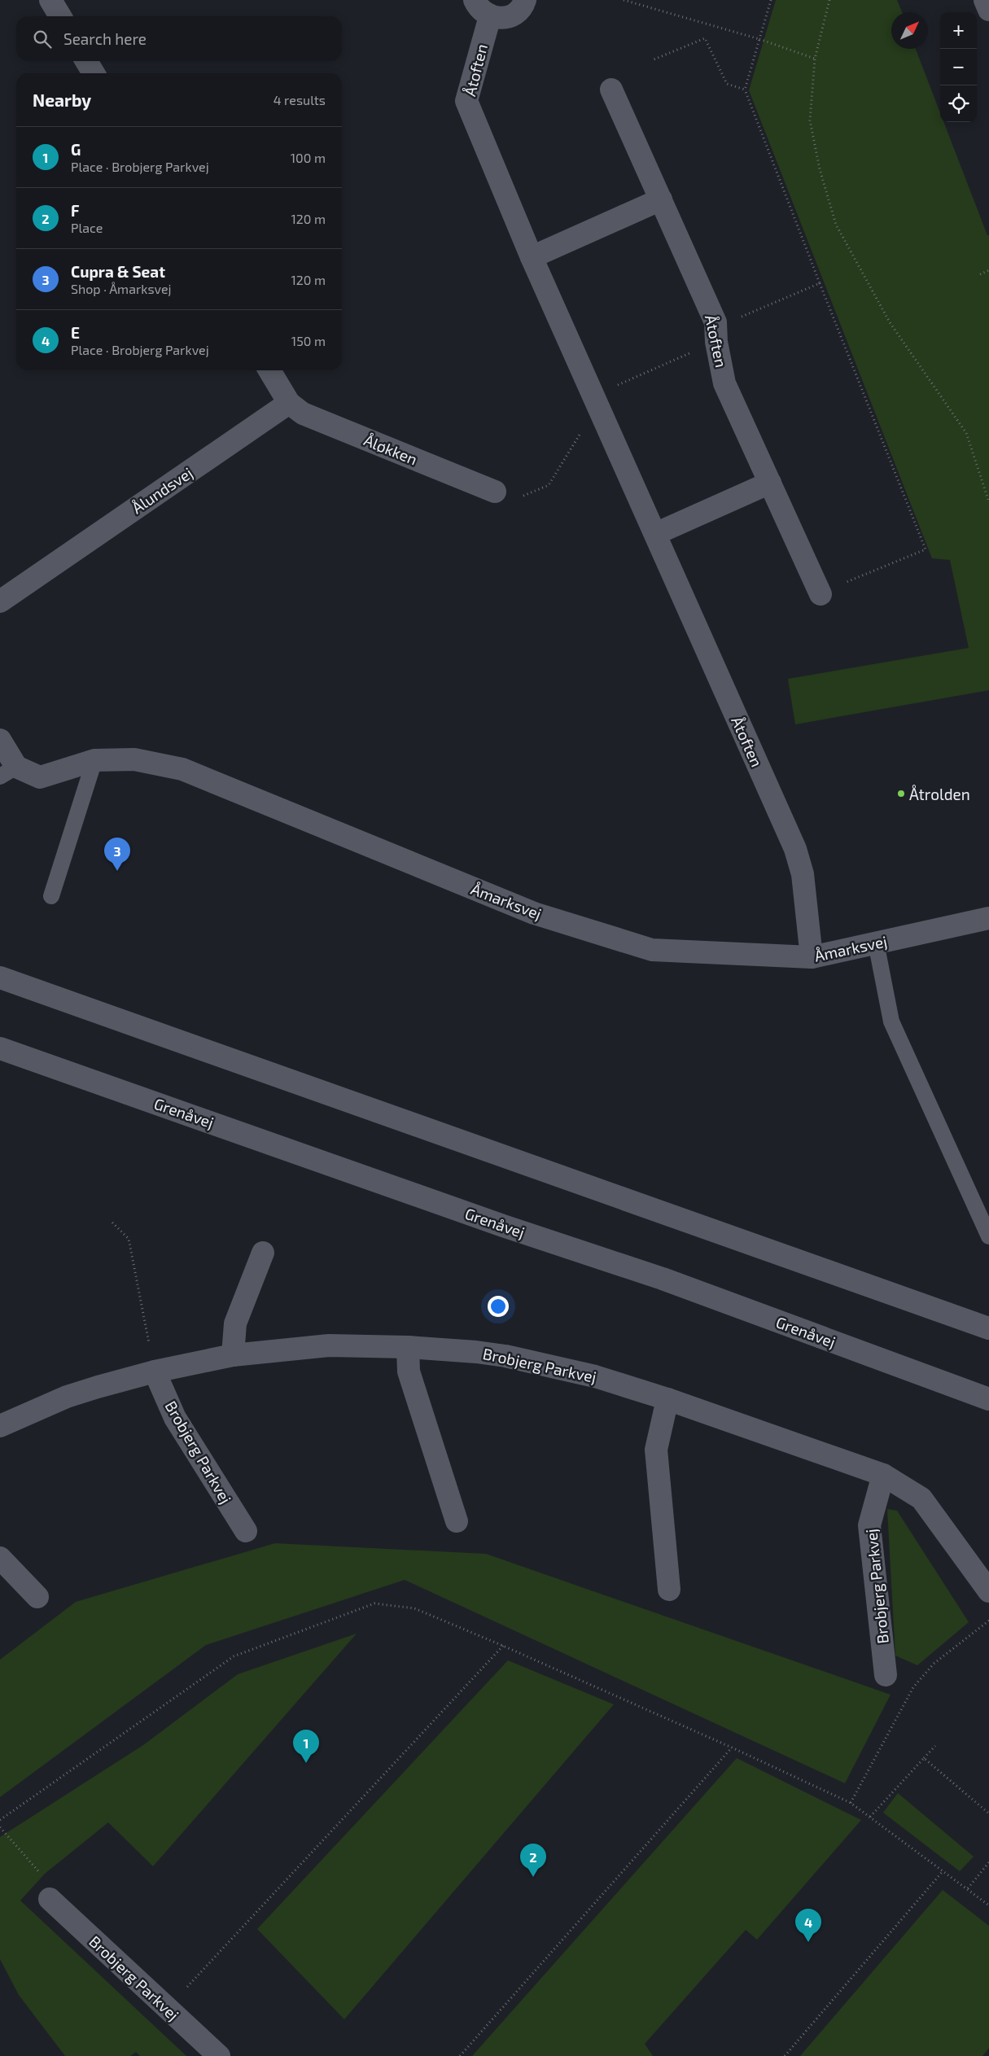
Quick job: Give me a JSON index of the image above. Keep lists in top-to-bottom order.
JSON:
{
  "streets": {
    "street": [
      "Åtoften",
      "Åløkken",
      "Ålundsvej",
      "Åmarksvej",
      "Grenåvej",
      "Brobjerg Parkvej"
    ]
  },
  "crossings": [
    ["Åtoften", "Åmarksvej"],
    ["Åløkken", "Ålundsvej"]
  ],
  "places": ["Åtrolden"],
  "north": "top right",
  "page": {
    "map_buttons": ["+", "−"],
    "search": "Search here",
    "heading": ["Nearby", "4 results"],
    "list": [
      {
        "mark": "1",
        "name": "G",
        "note": "Place · Brobjerg Parkvej",
        "value": "100 m"
      },
      {
        "mark": "2",
        "name": "F",
        "note": "Place",
        "value": "120 m"
      },
      {
        "mark": "3",
        "name": "Cupra & Seat",
        "note": "Shop · Åmarksvej",
        "value": "120 m"
      },
      {
        "mark": "4",
        "name": "E",
        "note": "Place · Brobjerg Parkvej",
        "value": "150 m"
      }
    ],
    "pins": [
      "3",
      "1",
      "2",
      "4"
    ]
  }
}
